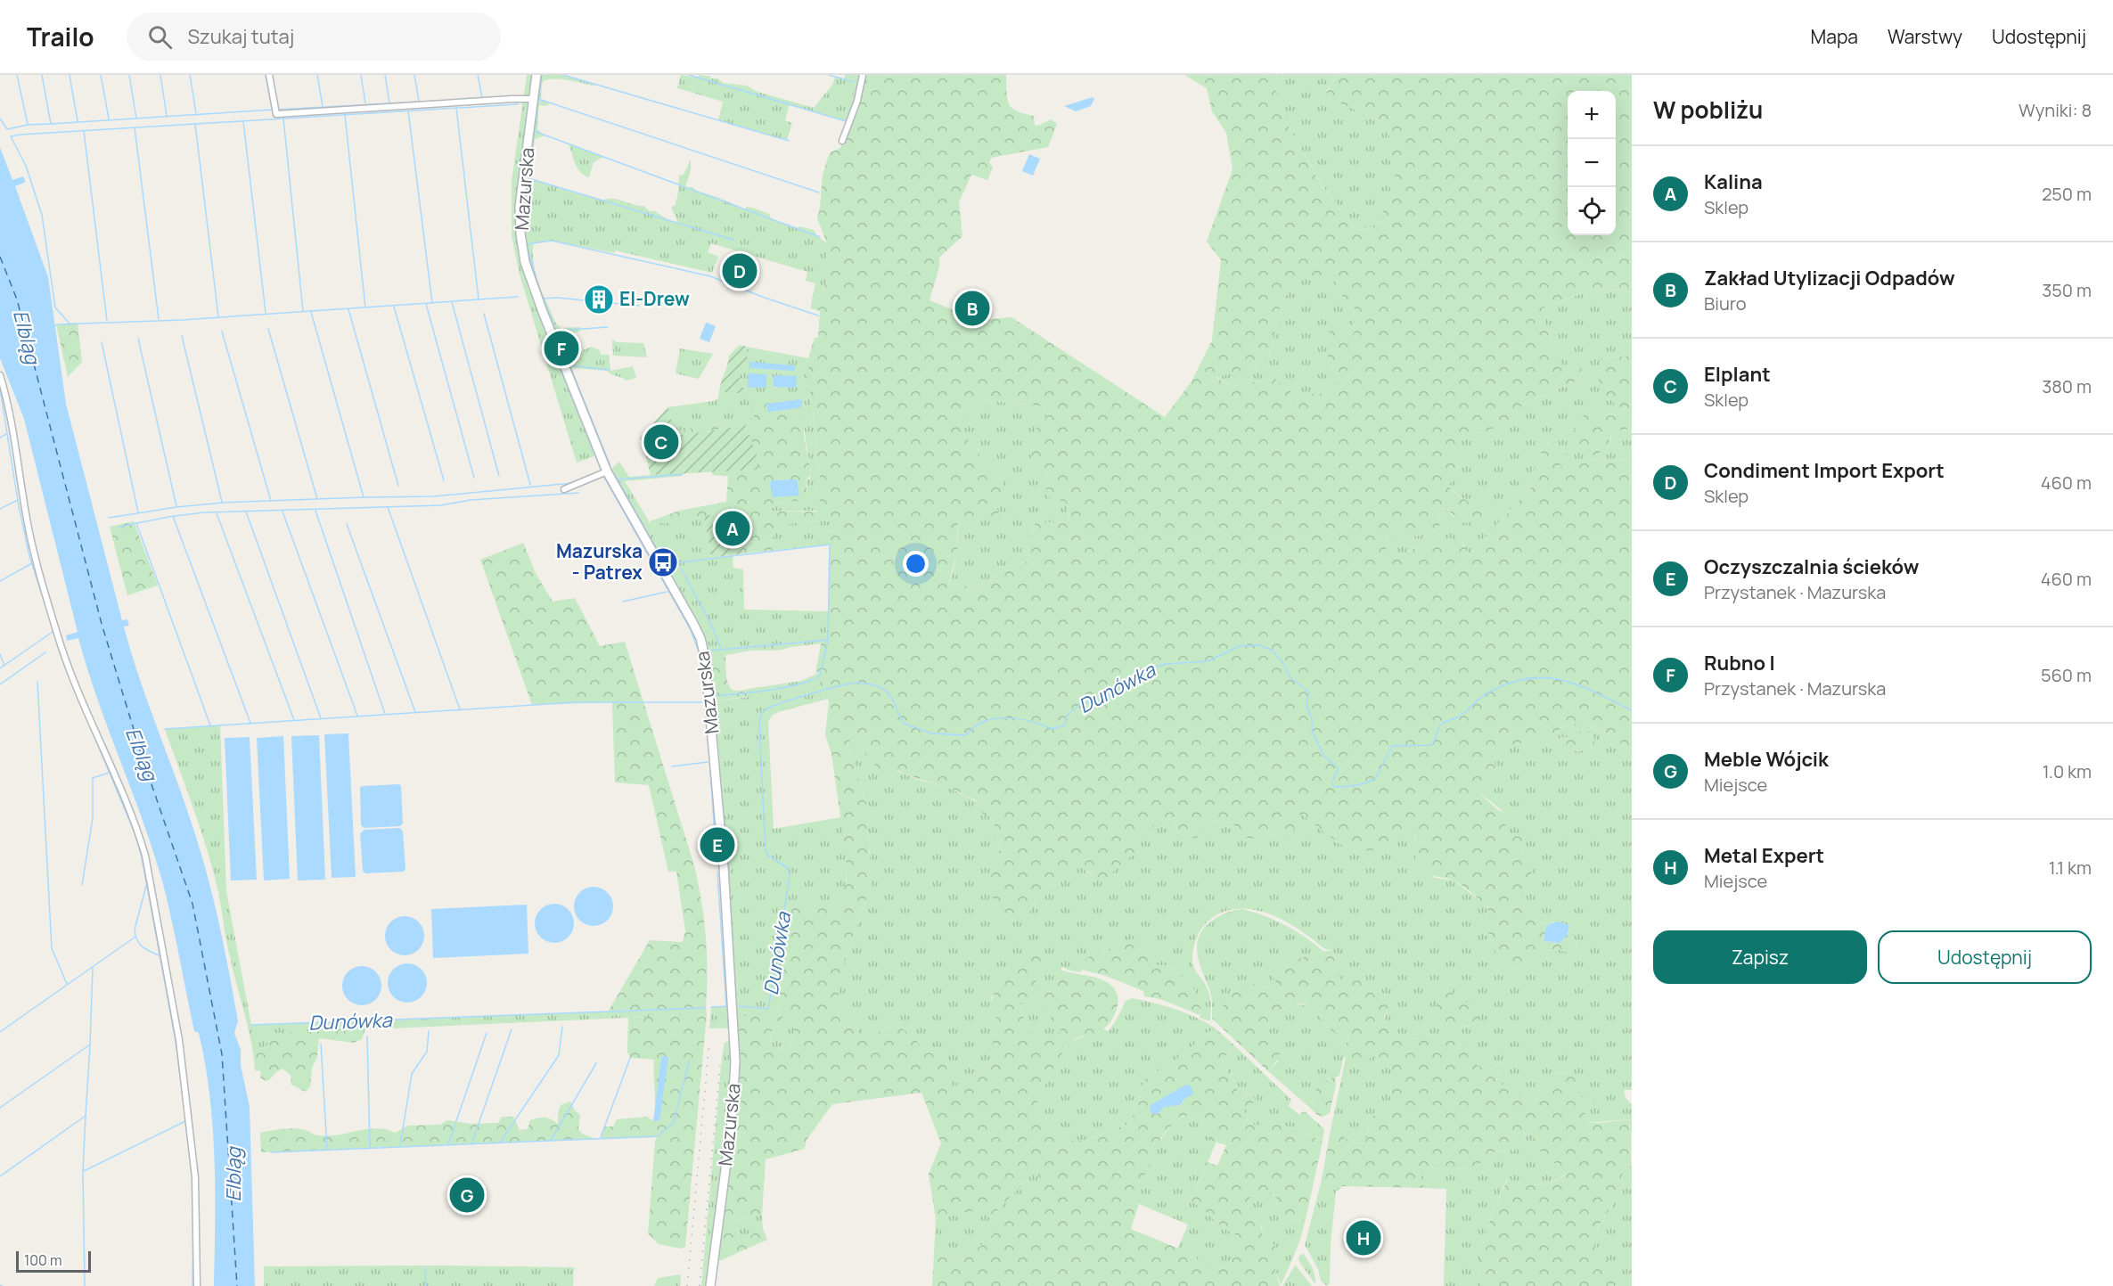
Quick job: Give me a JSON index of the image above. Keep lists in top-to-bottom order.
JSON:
{
  "streets": {
    "main road": ["Mazurska"]
  },
  "water": ["Elbląg", "Dunówka"],
  "places": {
    "building": ["El-Drew"],
    "bus stop": ["Mazurska - Patrex"]
  },
  "scale_bar": "100 m",
  "page": {
    "header": "Trailo",
    "search": "Szukaj tutaj",
    "nav": ["Mapa", "Warstwy", "Udostępnij"],
    "heading": ["W pobliżu", "Wyniki: 8"],
    "map_buttons": ["+", "−"],
    "list": [
      {
        "mark": "A",
        "name": "Kalina",
        "note": "Sklep",
        "value": "250 m"
      },
      {
        "mark": "B",
        "name": "Zakład Utylizacji Odpadów",
        "note": "Biuro",
        "value": "350 m"
      },
      {
        "mark": "C",
        "name": "Elplant",
        "note": "Sklep",
        "value": "380 m"
      },
      {
        "mark": "D",
        "name": "Condiment Import Export",
        "note": "Sklep",
        "value": "460 m"
      },
      {
        "mark": "E",
        "name": "Oczyszczalnia ścieków",
        "note": "Przystanek · Mazurska",
        "value": "460 m"
      },
      {
        "mark": "F",
        "name": "Rubno I",
        "note": "Przystanek · Mazurska",
        "value": "560 m"
      },
      {
        "mark": "G",
        "name": "Meble Wójcik",
        "note": "Miejsce",
        "value": "1.0 km"
      },
      {
        "mark": "H",
        "name": "Metal Expert",
        "note": "Miejsce",
        "value": "1.1 km"
      }
    ],
    "pins": [
      "D",
      "B",
      "F",
      "C",
      "A",
      "E",
      "G",
      "H"
    ],
    "buttons": ["Zapisz", "Udostępnij"],
    "scale": "100 m"
  }
}
